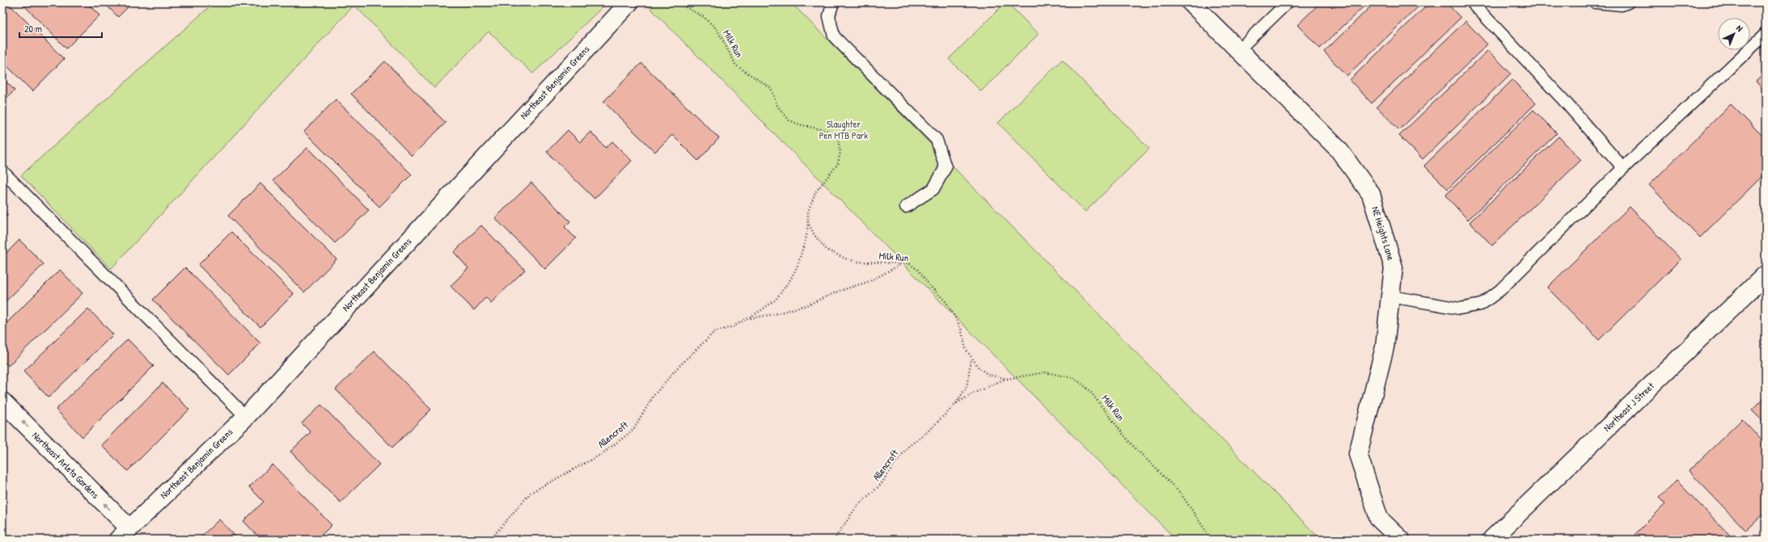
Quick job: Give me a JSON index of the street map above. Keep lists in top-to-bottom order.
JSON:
{
  "streets": {
    "street": [
      "Northeast Benjamin Greens",
      "NE Heights Lane",
      "Northeast J Street",
      "Northeast Arleta Gardens"
    ],
    "path": ["Milk Run", "Allencroft"]
  },
  "crossings": [
    ["Milk Run", "Allencroft"],
    ["Northeast Benjamin Greens", "Northeast Arleta Gardens"]
  ],
  "one_way": ["Northeast Arleta Gardens"],
  "parks": ["Slaughter Pen MTB Park"],
  "scale_bar": "20 m",
  "north": "top right"
}
